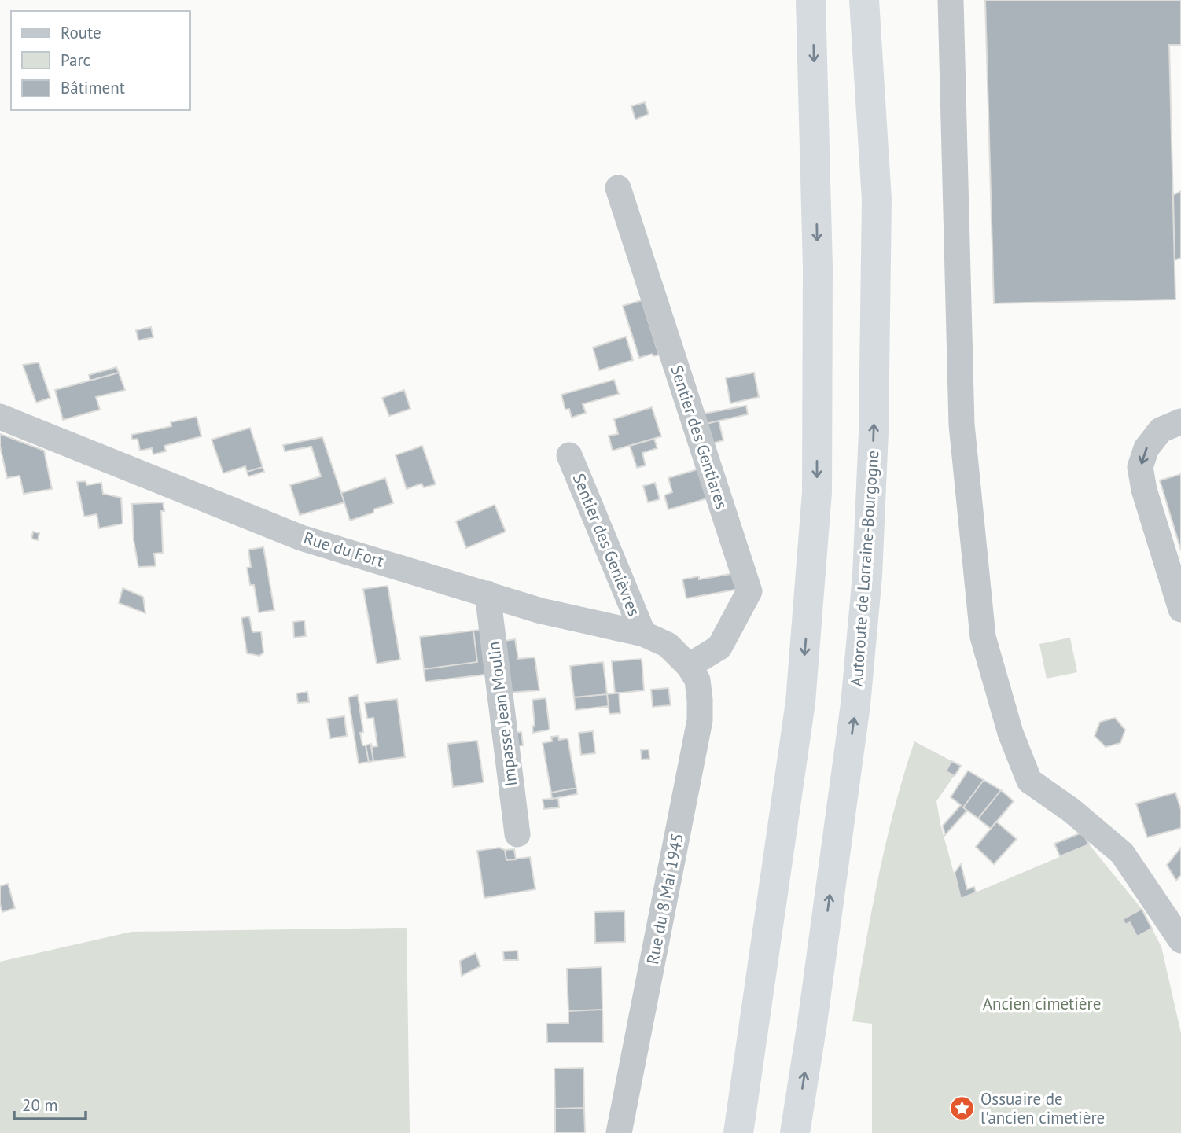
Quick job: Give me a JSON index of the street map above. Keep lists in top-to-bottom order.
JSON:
{
  "streets": {
    "highway": ["Autoroute de Lorraine-Bourgogne"],
    "street": [
      "Sentier des Gentiares",
      "Sentier des Genièvres",
      "Rue du Fort",
      "Impasse Jean Moulin",
      "Rue du 8 Mai 1945"
    ]
  },
  "crossings": [
    ["Sentier des Gentiares", "Rue du Fort"],
    ["Sentier des Gentiares", "Rue du 8 Mai 1945"],
    ["Sentier des Genièvres", "Rue du Fort"],
    ["Rue du Fort", "Impasse Jean Moulin"],
    ["Rue du Fort", "Rue du 8 Mai 1945"]
  ],
  "parks": ["Ancien cimetière"],
  "places": {
    "place": ["Ossuaire de l'ancien cimetière"]
  },
  "legend": ["Route", "Parc", "Bâtiment"],
  "scale_bar": "20 m"
}
